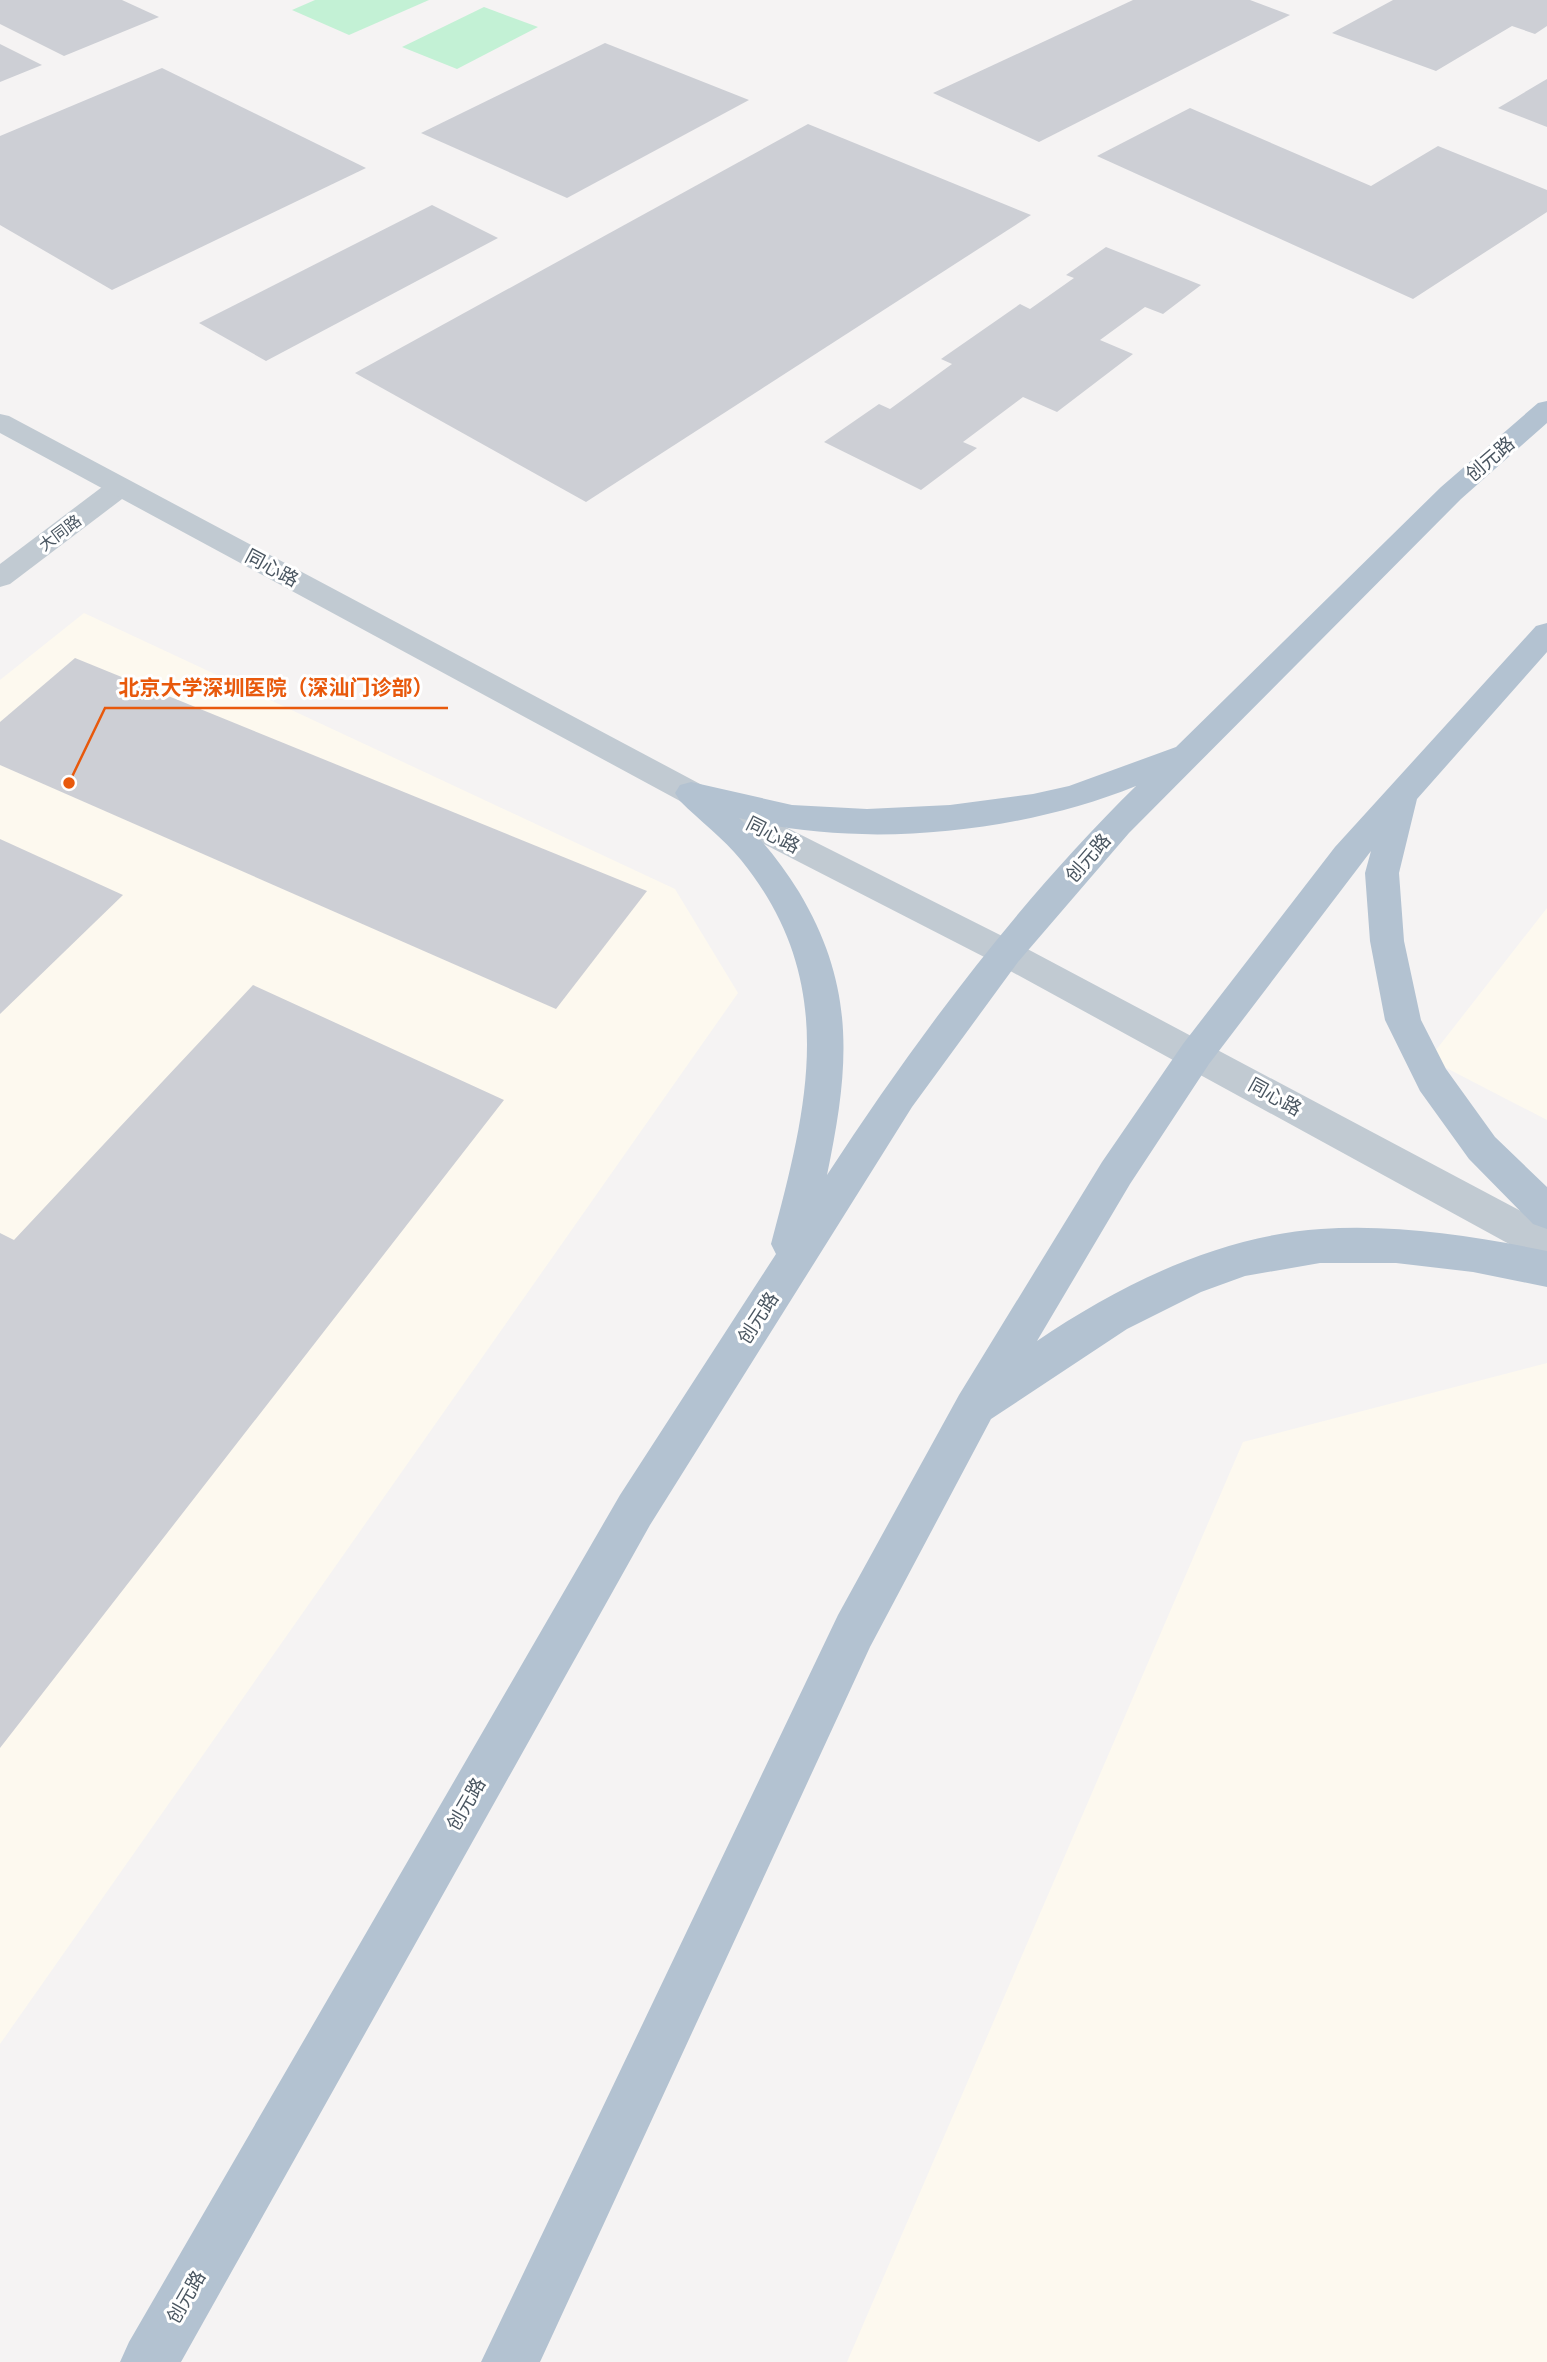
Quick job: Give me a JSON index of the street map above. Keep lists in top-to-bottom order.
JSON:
{
  "streets": {
    "main road": ["创元路"],
    "street": ["大同路", "同心路"]
  },
  "crossings": [
    ["创元路", "同心路"],
    ["大同路", "同心路"]
  ],
  "places": ["北京大学深圳医院（深汕门诊部）"]
}
